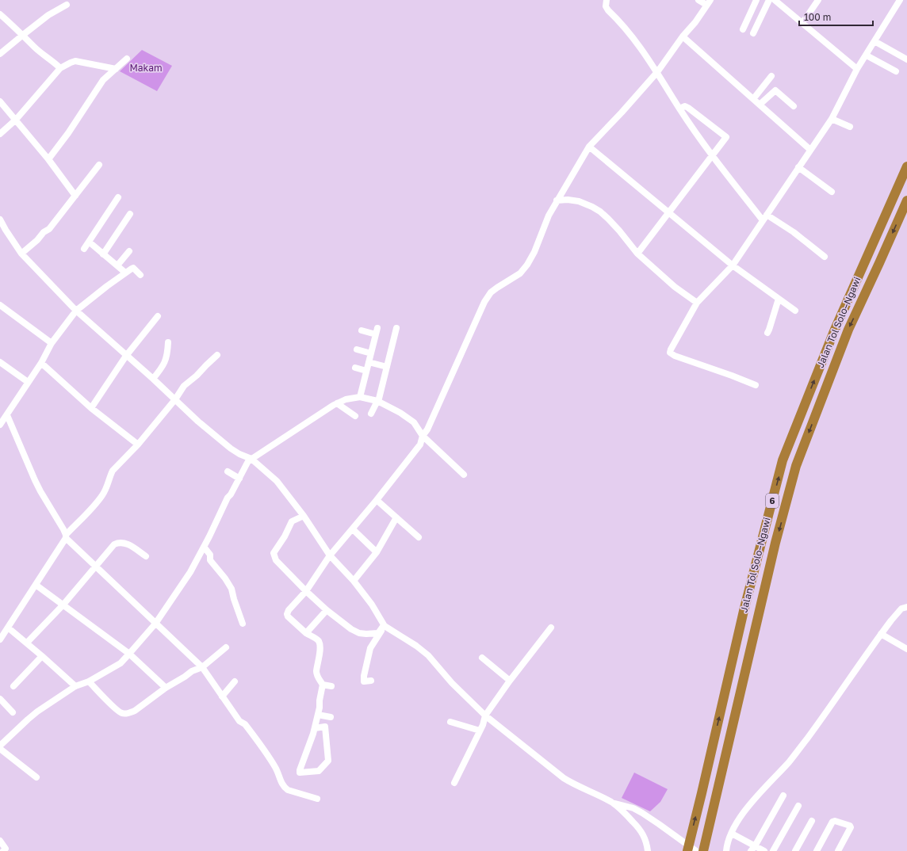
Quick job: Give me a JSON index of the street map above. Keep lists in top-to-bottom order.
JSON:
{
  "streets": {
    "highway": ["Jalan Tol Solo–Ngawi", "6"]
  },
  "parks": ["Makam"],
  "scale_bar": "100 m"
}
